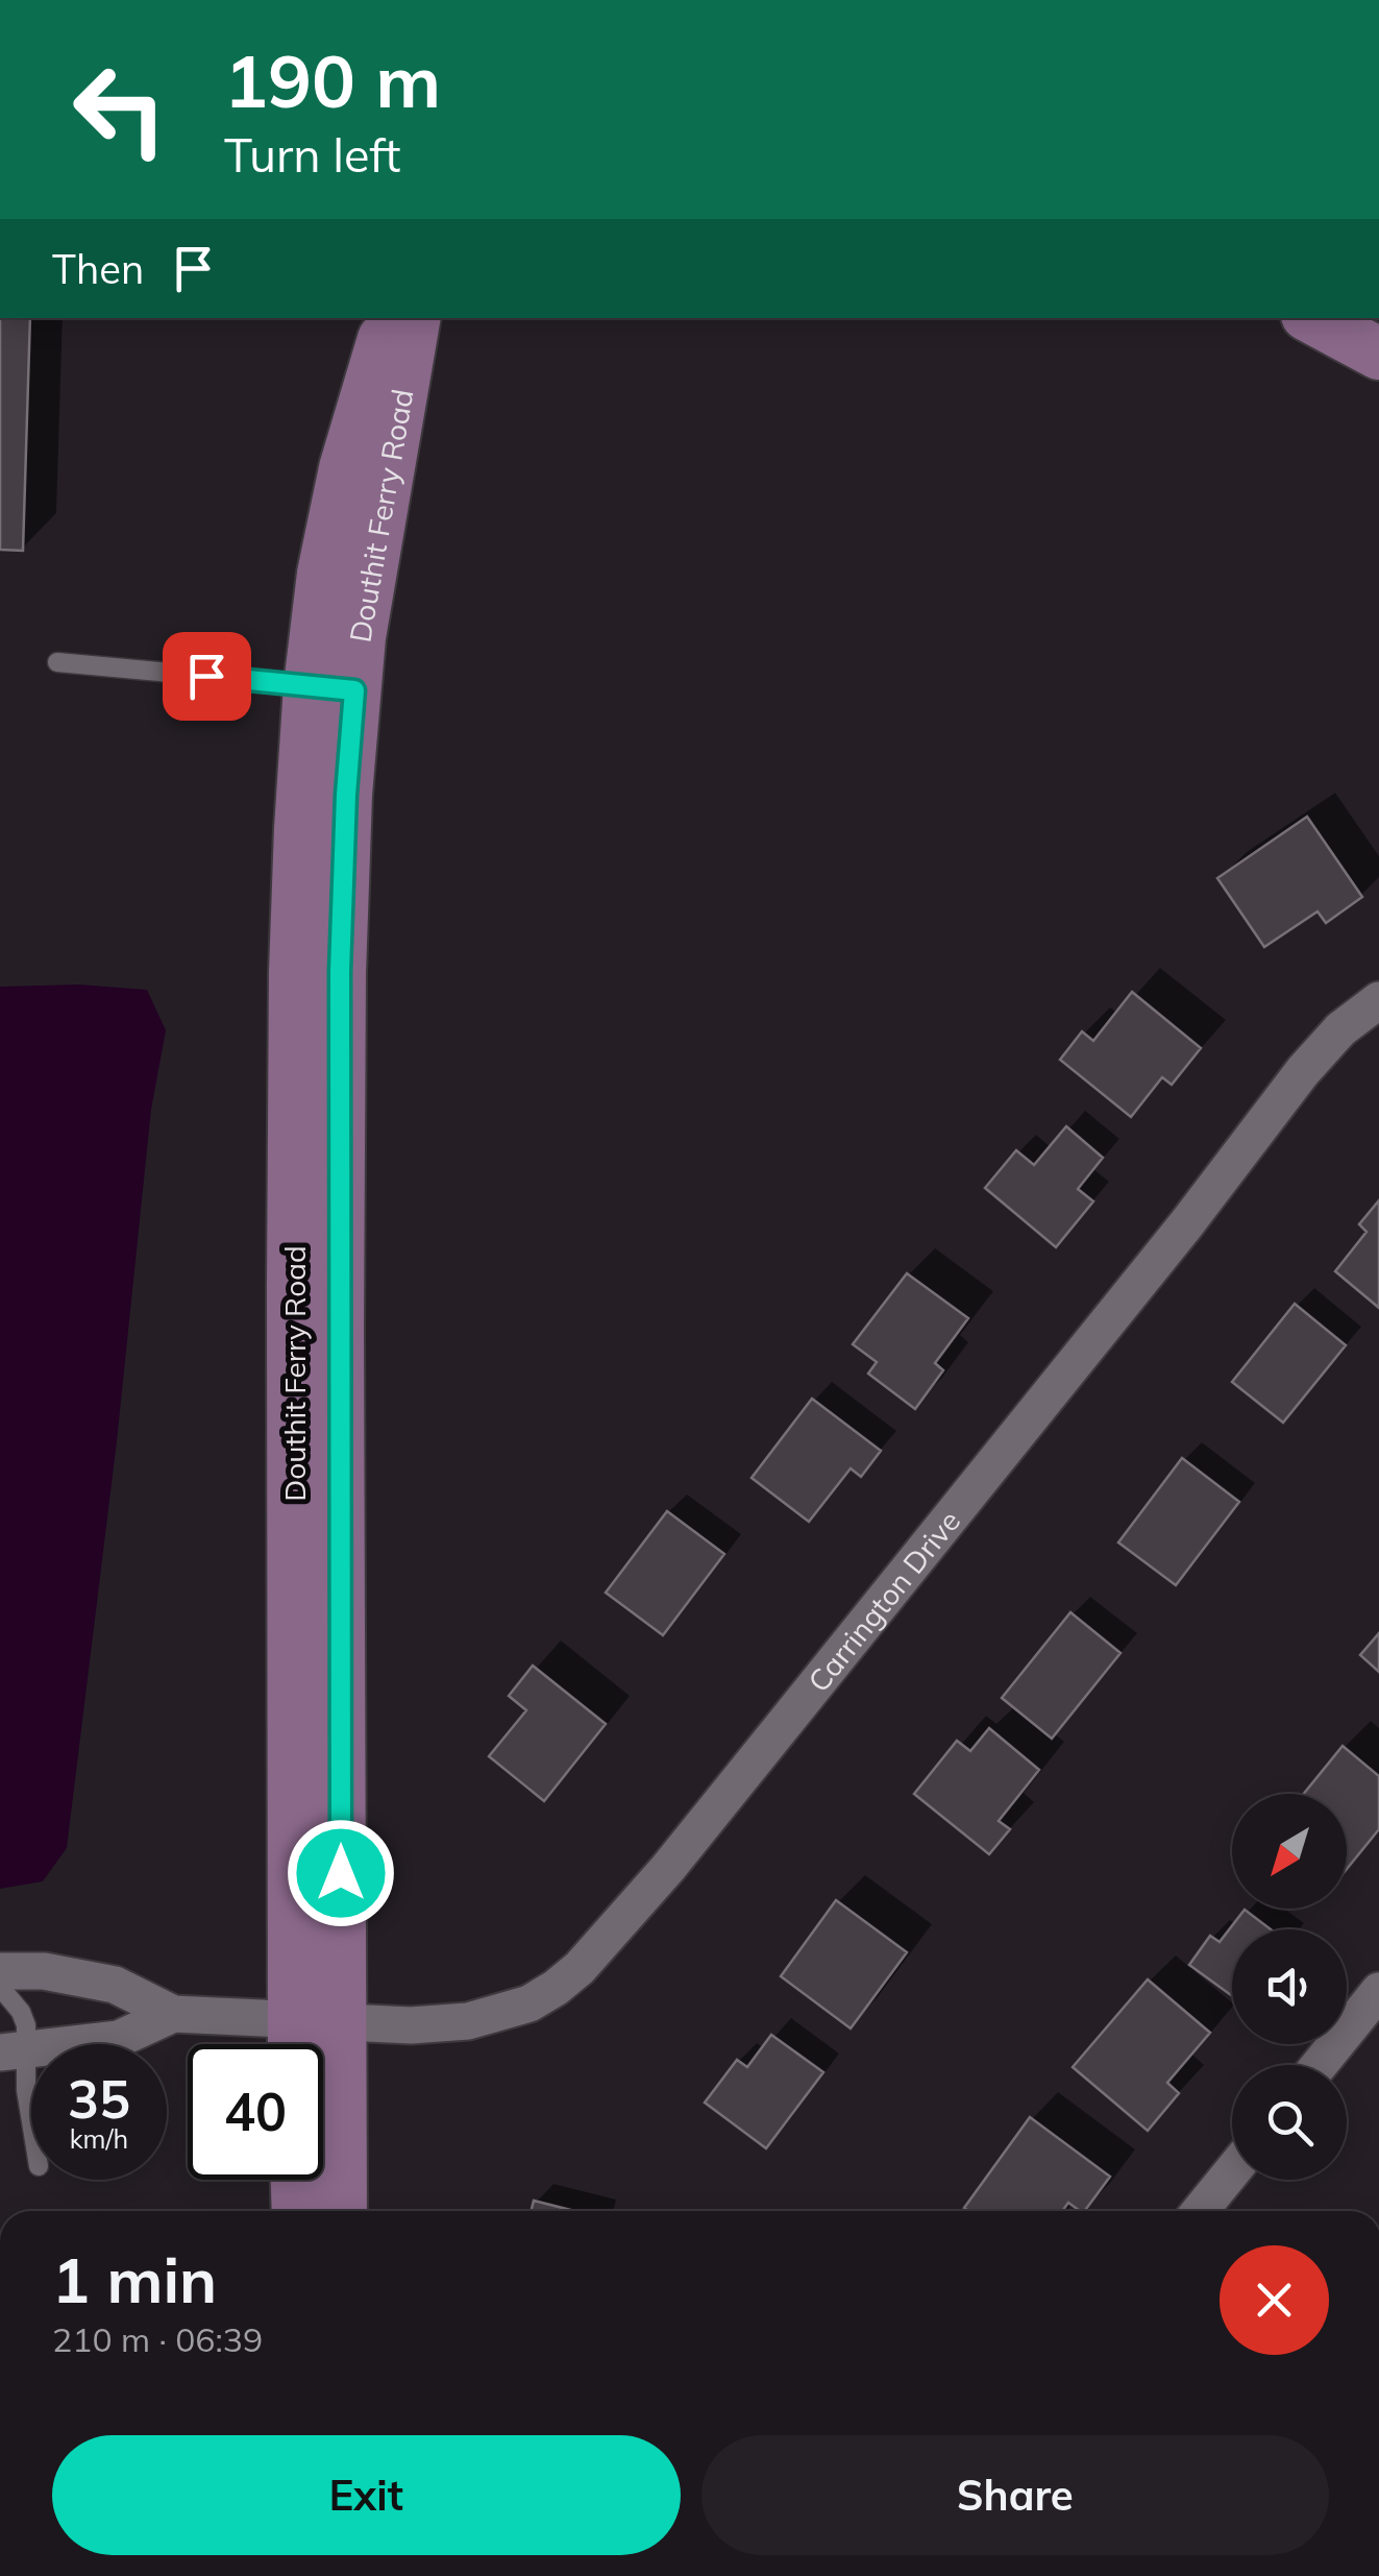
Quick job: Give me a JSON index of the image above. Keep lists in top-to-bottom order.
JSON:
{
  "streets": {
    "street": ["Douthit Ferry Road", "Carrington Drive"]
  },
  "crossings": [
    ["Douthit Ferry Road", "Carrington Drive"]
  ],
  "north": "bottom left",
  "page": {
    "turn": ["190 m", "Turn left"],
    "then": "Then",
    "speed": "35 km/h",
    "limit": "40",
    "heading": ["1 min", "210 m · 06:39"],
    "buttons": ["Exit", "Share"]
  }
}
